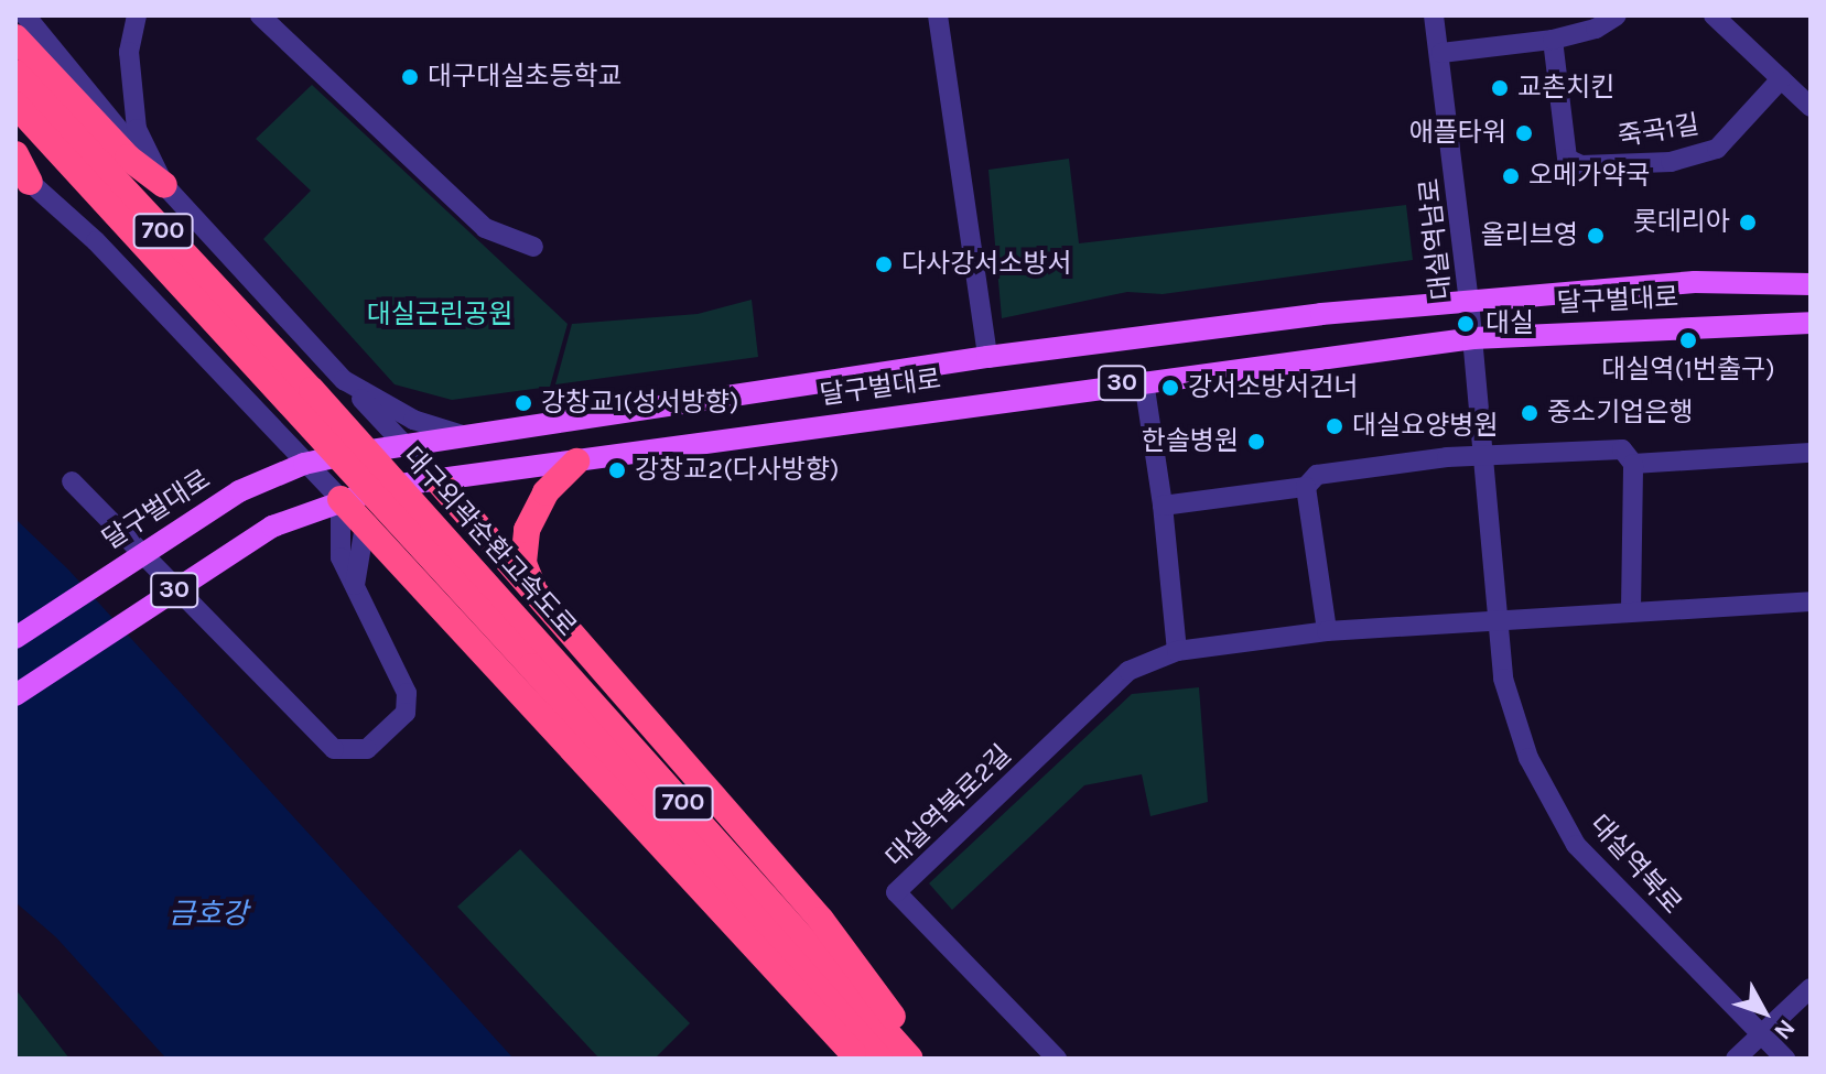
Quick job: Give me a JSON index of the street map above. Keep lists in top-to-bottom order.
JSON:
{
  "streets": {
    "highway": ["700", "대구외곽순환고속도로"],
    "main road": ["달구벌대로", "30"],
    "street": [
      "죽곡1길",
      "대실역남로",
      "대실역북로2길",
      "대실역북로"
    ]
  },
  "crossings": [
    ["대실역남로", "달구벌대로"],
    ["대실역남로", "대실역북로2길"],
    ["대실역남로", "대실역북로"],
    ["대실역북로2길", "대실역북로"]
  ],
  "water": ["금호강"],
  "parks": ["대실근린공원"],
  "places": [
    "대구대실초등학교",
    "교촌치킨",
    "애플타워",
    "오메가약국",
    "롯데리아",
    "올리브영",
    "다사강서소방서",
    "대실",
    "대실역(1번출구)",
    "강서소방서건너",
    "강창교1(성서방향)",
    "중소기업은행",
    "대실요양병원",
    "한솔병원",
    "강창교2(다사방향)"
  ],
  "north": "bottom right"
}
